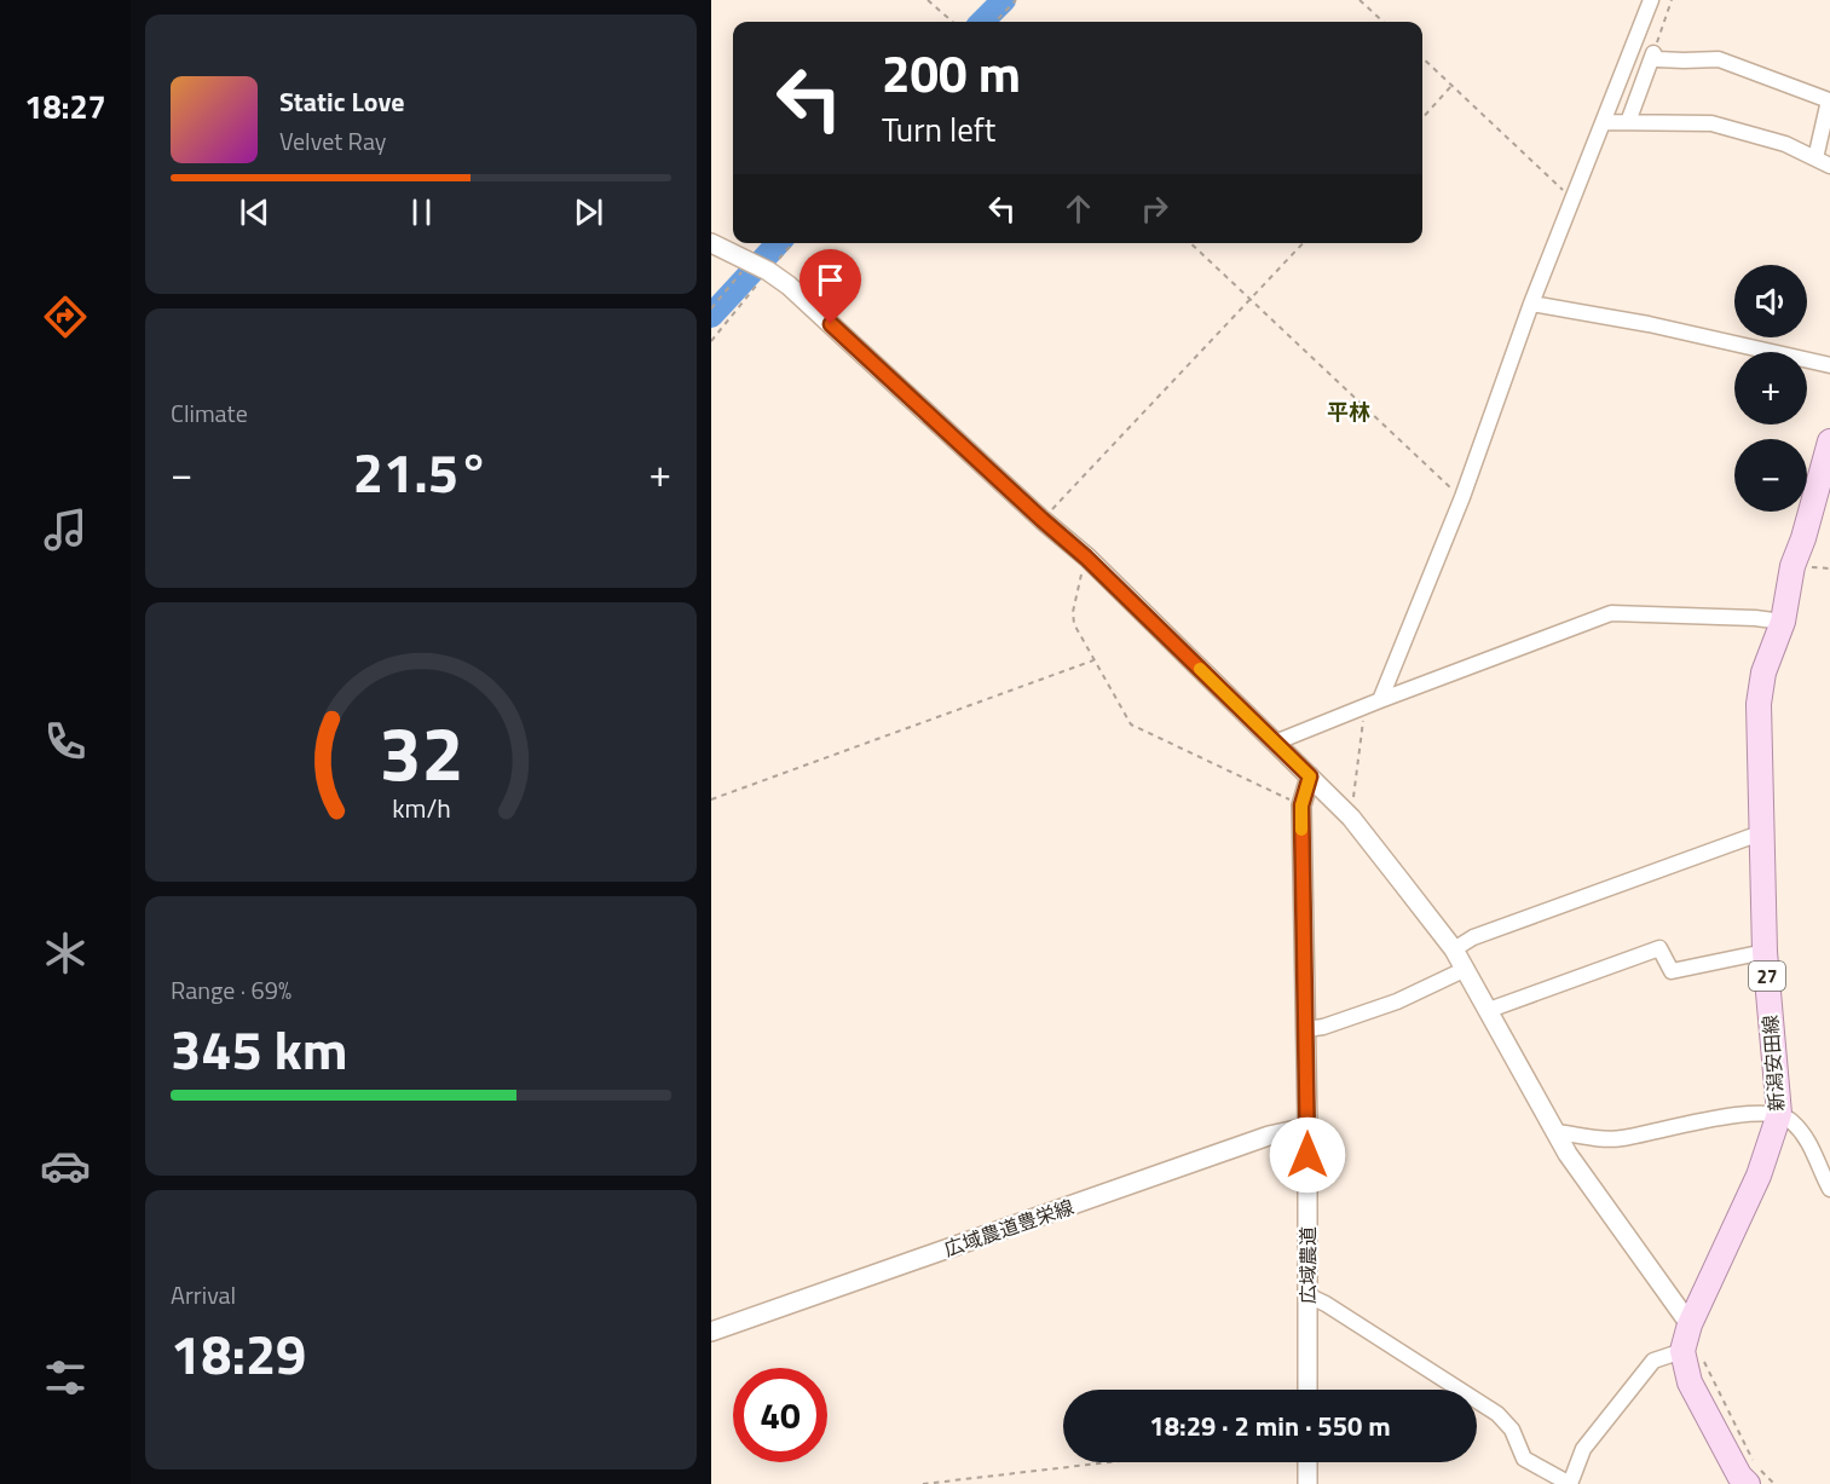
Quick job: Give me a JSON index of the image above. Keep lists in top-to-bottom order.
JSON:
{
  "streets": {
    "main road": ["27", "新潟安田線"],
    "street": ["広域農道豊栄線", "広域農道"]
  },
  "crossings": [
    ["広域農道豊栄線", "広域農道"]
  ],
  "districts": ["平林"],
  "page": {
    "tabs": "18:27",
    "turn": ["200 m", "Turn left"],
    "song": ["Static Love", "Velvet Ray"],
    "map_buttons": ["+", "−"],
    "tile": [
      "Climate",
      ["Range · 69%", "345 km"],
      ["Arrival", "18:29"]
    ],
    "heat": ["−", "21.5°", "+"],
    "limit": "40",
    "trip": "18:29 · 2 min · 550 m",
    "gauge": ["32", "km/h"]
  }
}
